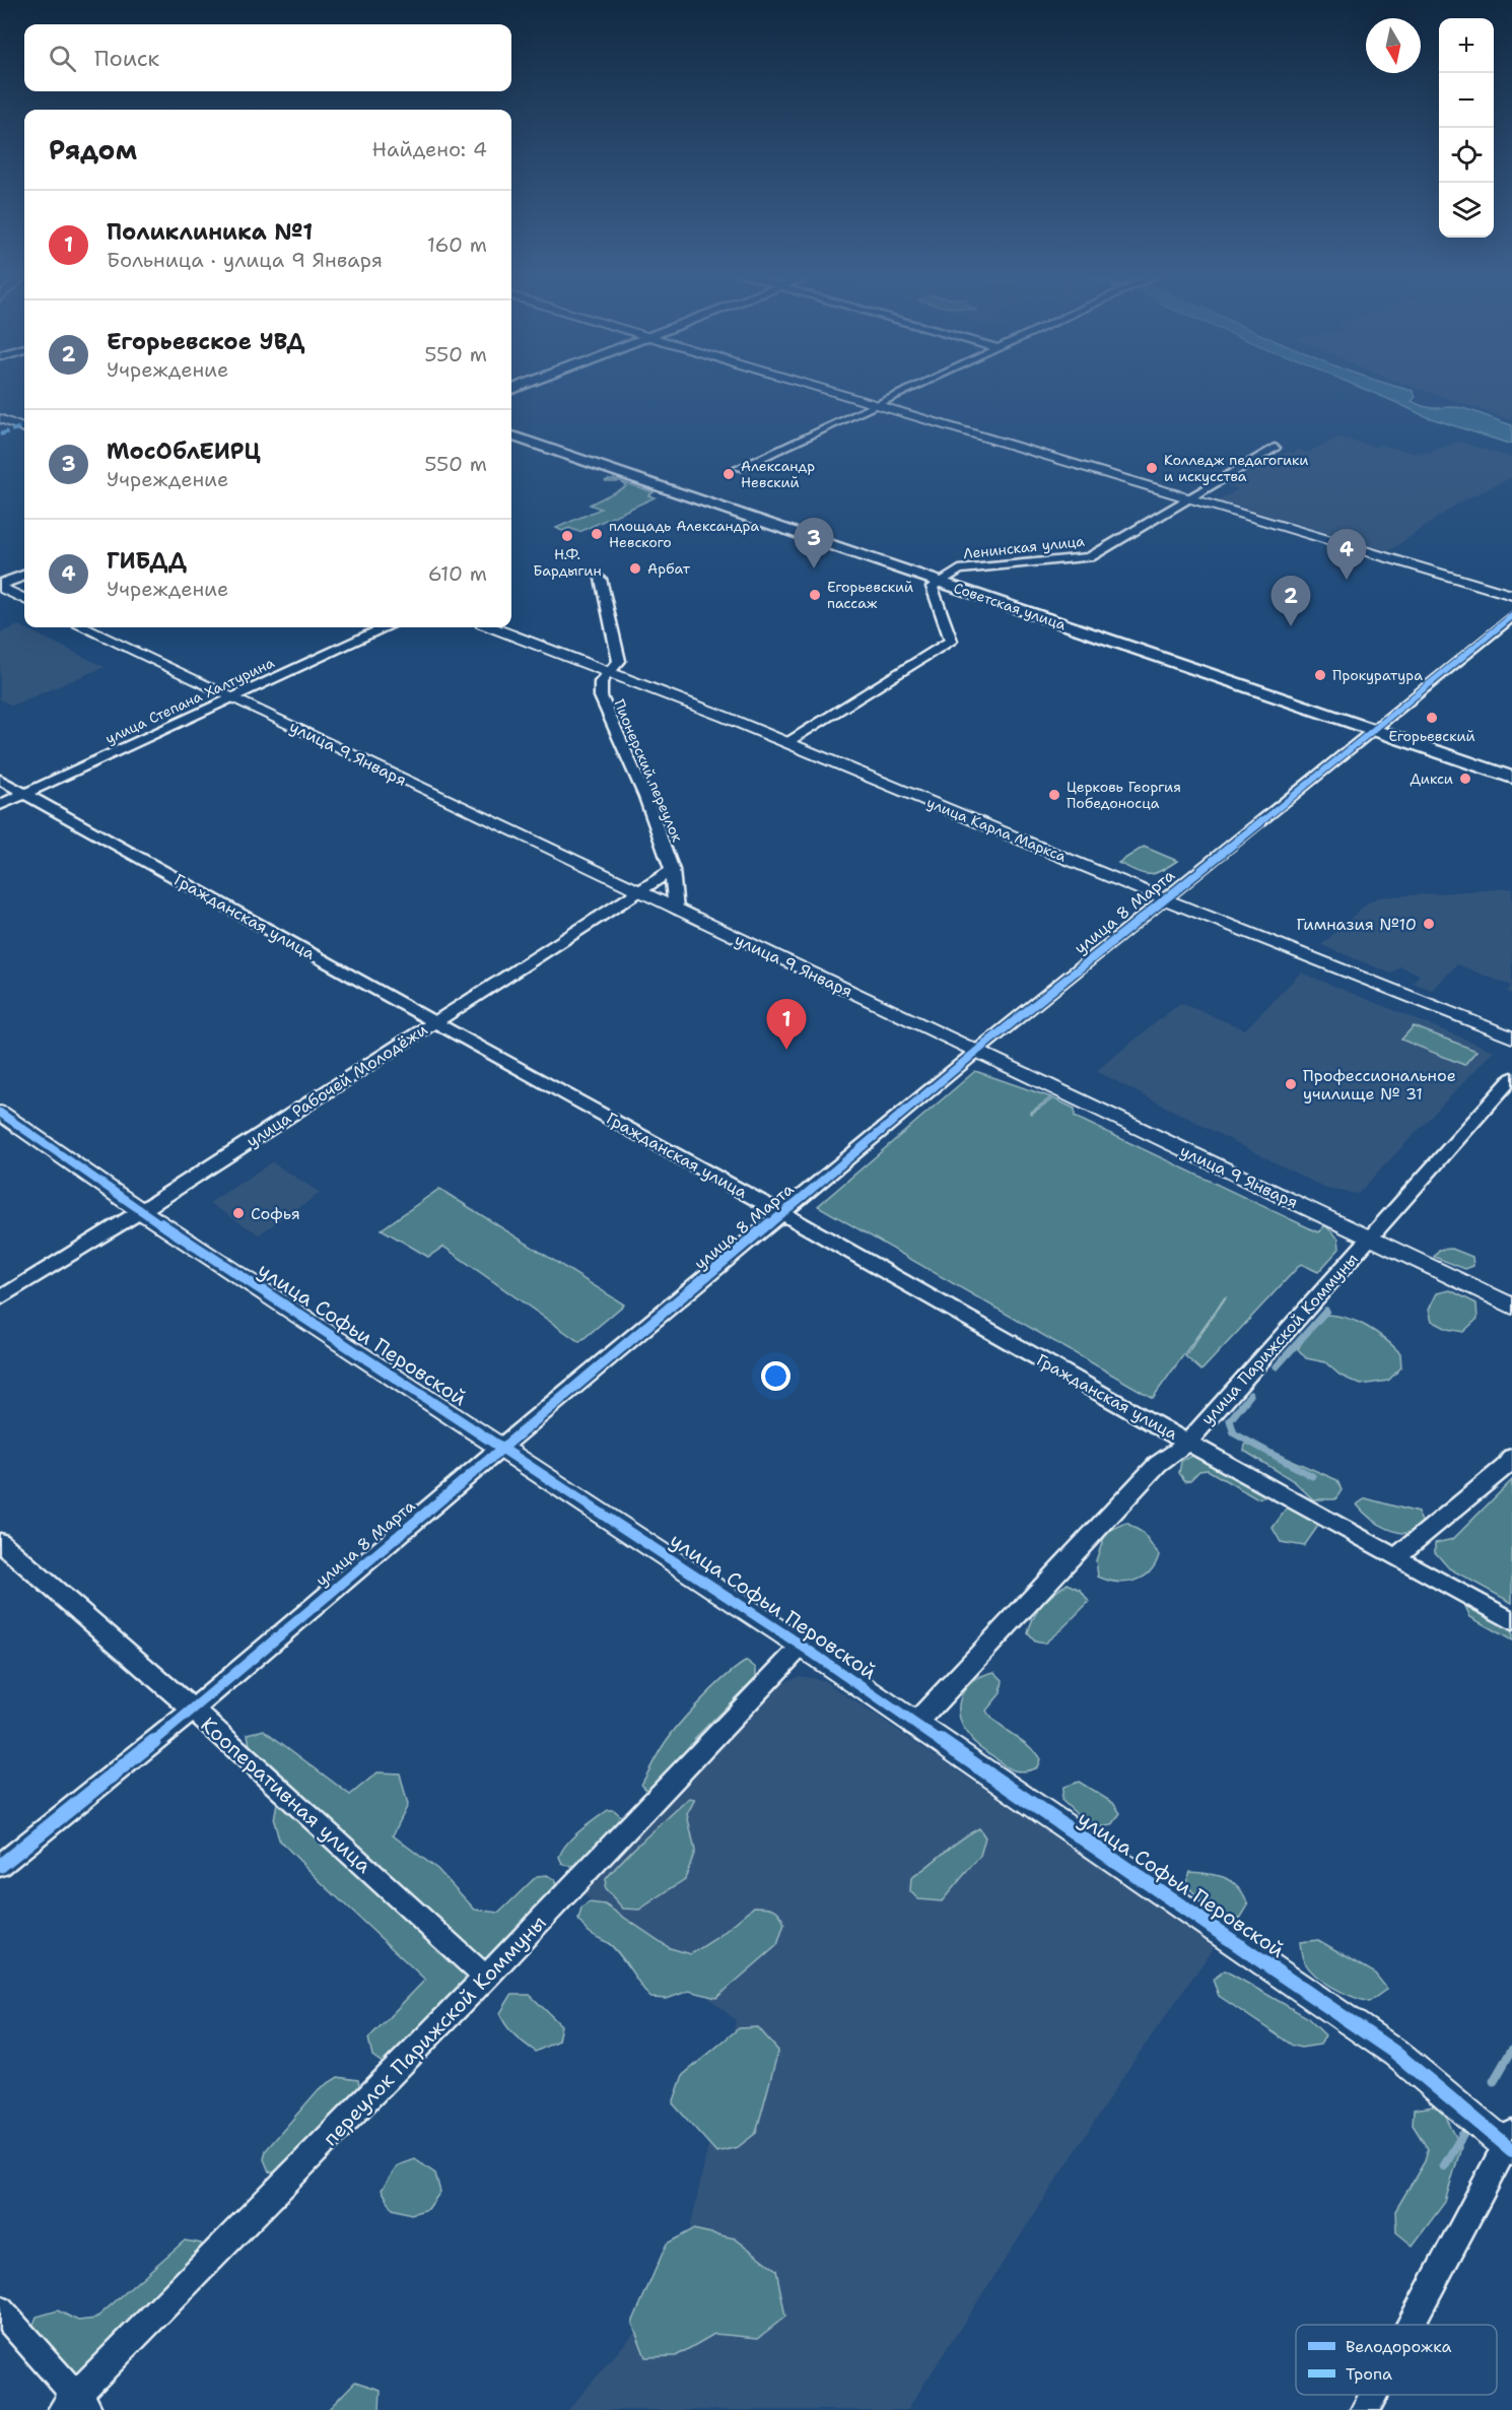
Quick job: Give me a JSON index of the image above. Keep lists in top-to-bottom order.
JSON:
{
  "streets": {
    "main road": ["Советская улица"],
    "street": [
      "Ленинская улица",
      "улица Степана Халтурина",
      "улица 9 Января",
      "Пионерский переулок",
      "улица Карла Маркса",
      "улица 8 Марта",
      "Гражданская улица",
      "улица Рабочей Молодёжи",
      "улица Софьи Перовской",
      "улица Парижской Коммуны",
      "Кооперативная улица",
      "переулок Парижской Коммуны"
    ]
  },
  "crossings": [
    ["Ленинская улица", "Советская улица"],
    ["Советская улица", "улица 8 Марта"],
    ["улица Степана Халтурина", "улица 9 Января"],
    ["улица Степана Халтурина", "Гражданская улица"],
    ["улица 9 Января", "Пионерский переулок"],
    ["улица 9 Января", "улица 8 Марта"],
    ["улица 9 Января", "улица Рабочей Молодёжи"],
    ["улица 9 Января", "улица Парижской Коммуны"],
    ["Пионерский переулок", "улица Карла Маркса"],
    ["Пионерский переулок", "улица Рабочей Молодёжи"],
    ["улица Карла Маркса", "улица 8 Марта"],
    ["улица 8 Марта", "Гражданская улица"],
    ["улица 8 Марта", "улица Софьи Перовской"],
    ["улица 8 Марта", "Кооперативная улица"],
    ["Гражданская улица", "улица Рабочей Молодёжи"],
    ["Гражданская улица", "улица Парижской Коммуны"],
    ["улица Рабочей Молодёжи", "улица Софьи Перовской"],
    ["улица Софьи Перовской", "улица Парижской Коммуны"],
    ["улица Софьи Перовской", "переулок Парижской Коммуны"],
    ["Кооперативная улица", "переулок Парижской Коммуны"]
  ],
  "places": [
    "Колледж педагогики и искусства",
    "Александр Невский",
    "площадь Александра Невского",
    "Н.Ф. Бардыгин",
    "Арбат",
    "Егорьевский пассаж",
    "Прокуратура",
    "Егорьевский",
    "Дикси",
    "Церковь Георгия Победоносца",
    "Гимназия №10",
    "Профессиональное училище № 31",
    "Софья"
  ],
  "legend": ["Велодорожка", "Тропа"],
  "north": "bottom",
  "page": {
    "map_buttons": ["+", "−"],
    "search": "Поиск",
    "heading": ["Рядом", "Найдено: 4"],
    "list": [
      {
        "mark": "1",
        "name": "Поликлиника №1",
        "note": "Больница · улица 9 Января",
        "value": "160 m"
      },
      {
        "mark": "2",
        "name": "Егорьевское УВД",
        "note": "Учреждение",
        "value": "550 m"
      },
      {
        "mark": "3",
        "name": "MосОблЕИРЦ",
        "note": "Учреждение",
        "value": "550 m"
      },
      {
        "mark": "4",
        "name": "ГИБДД",
        "note": "Учреждение",
        "value": "610 m"
      }
    ],
    "pins": [
      "3",
      "4",
      "2",
      "1"
    ]
  }
}
